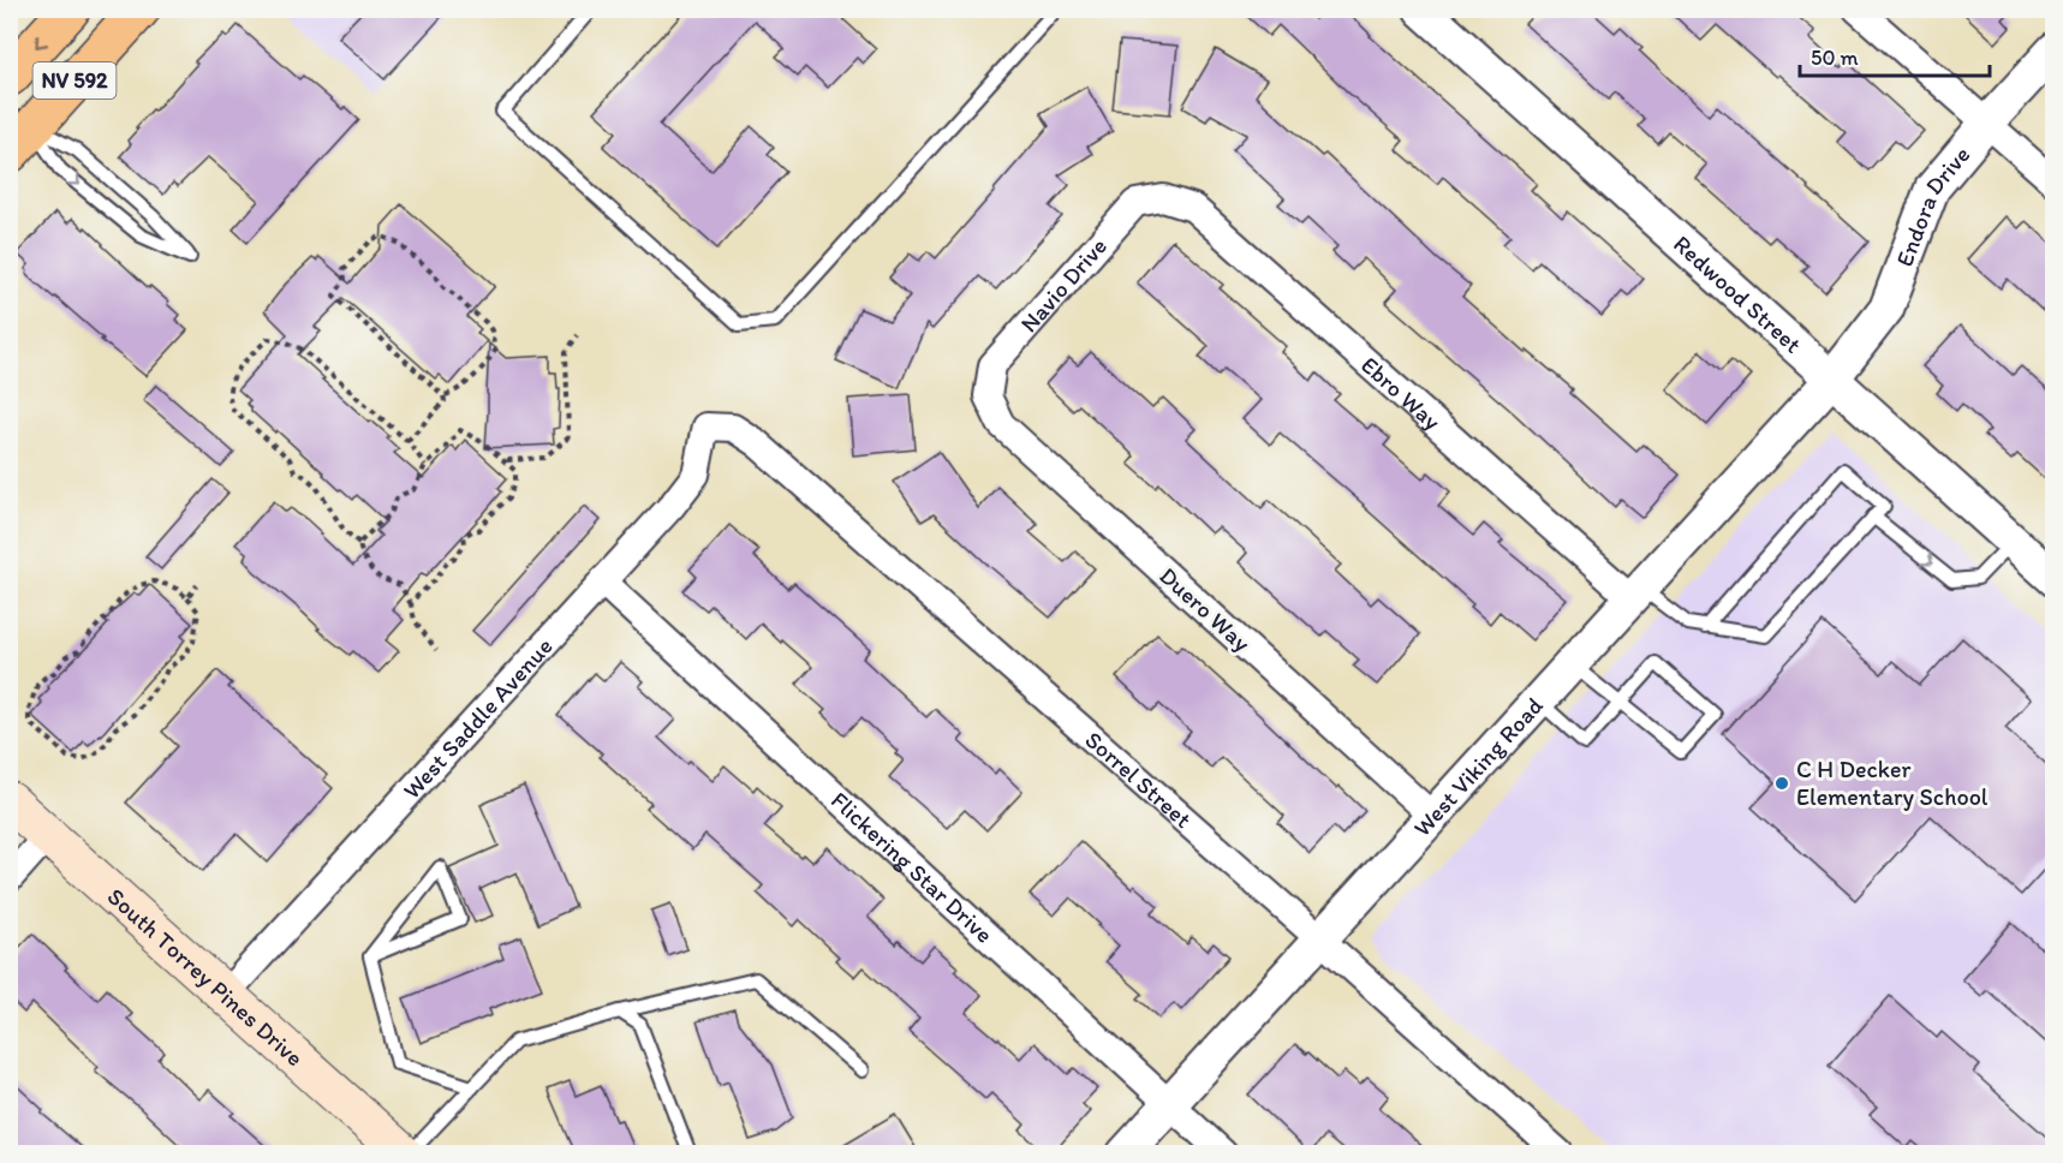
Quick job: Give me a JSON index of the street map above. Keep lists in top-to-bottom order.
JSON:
{
  "streets": {
    "main road": ["NV 592", "South Torrey Pines Drive"],
    "street": [
      "Endora Drive",
      "Navio Drive",
      "Redwood Street",
      "Ebro Way",
      "Duero Way",
      "West Saddle Avenue",
      "West Viking Road",
      "Sorrel Street",
      "Flickering Star Drive"
    ]
  },
  "crossings": [
    ["Endora Drive", "Redwood Street"],
    ["Endora Drive", "West Viking Road"],
    ["Navio Drive", "Ebro Way"],
    ["Navio Drive", "Duero Way"],
    ["Redwood Street", "West Viking Road"],
    ["Ebro Way", "West Viking Road"],
    ["Duero Way", "West Viking Road"],
    ["West Saddle Avenue", "Sorrel Street"],
    ["West Saddle Avenue", "Flickering Star Drive"],
    ["West Saddle Avenue", "South Torrey Pines Drive"],
    ["West Viking Road", "Sorrel Street"],
    ["West Viking Road", "Flickering Star Drive"]
  ],
  "places": ["C H Decker Elementary School"],
  "scale_bar": "50 m"
}
